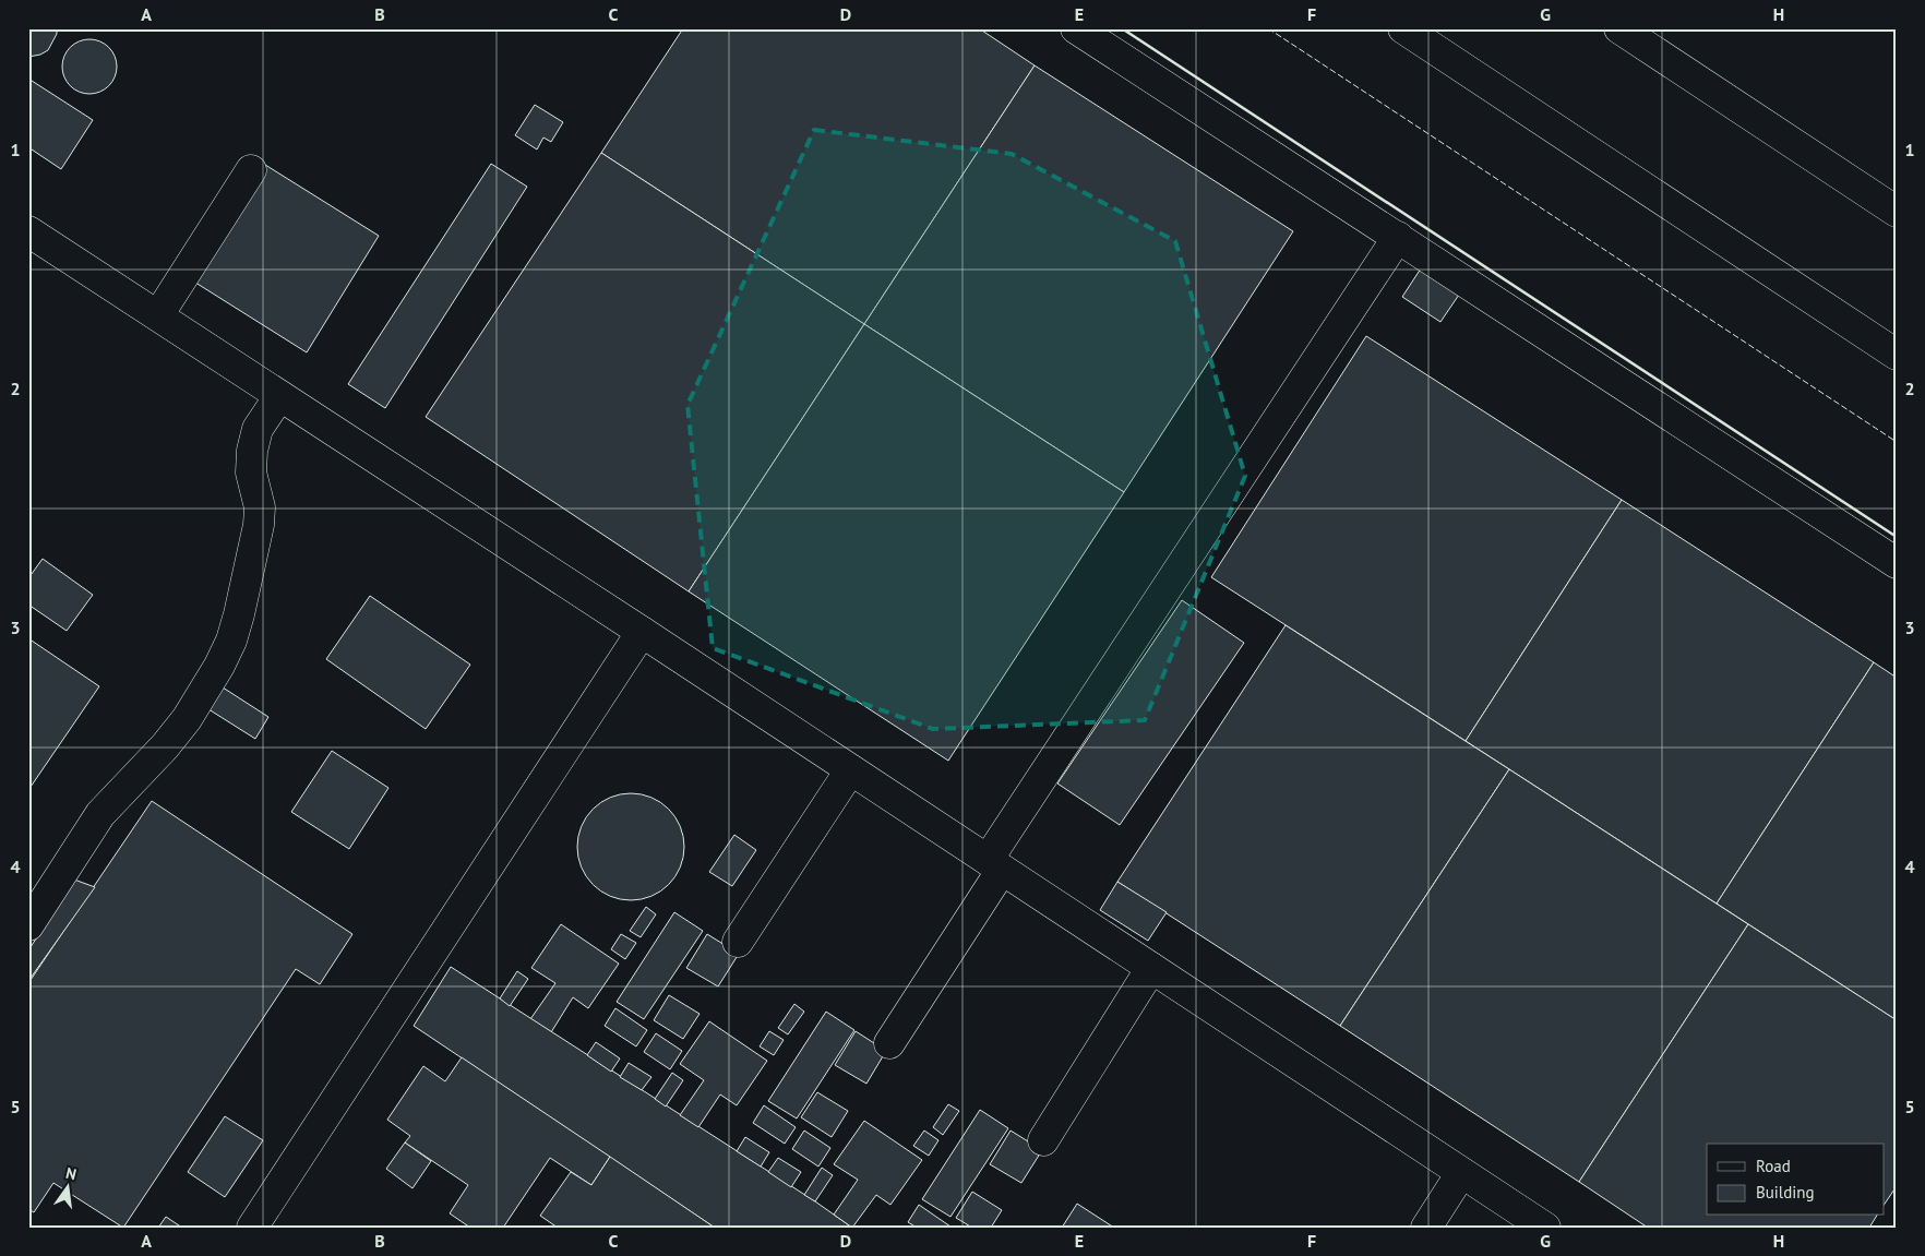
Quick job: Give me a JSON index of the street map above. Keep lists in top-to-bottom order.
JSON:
{
  "legend": ["Road", "Building"],
  "north": "top",
  "grid": {
    "columns": [
      "A",
      "B",
      "C",
      "D",
      "E",
      "F",
      "G",
      "H"
    ],
    "rows": [
      "1",
      "2",
      "3",
      "4",
      "5"
    ]
  }
}
